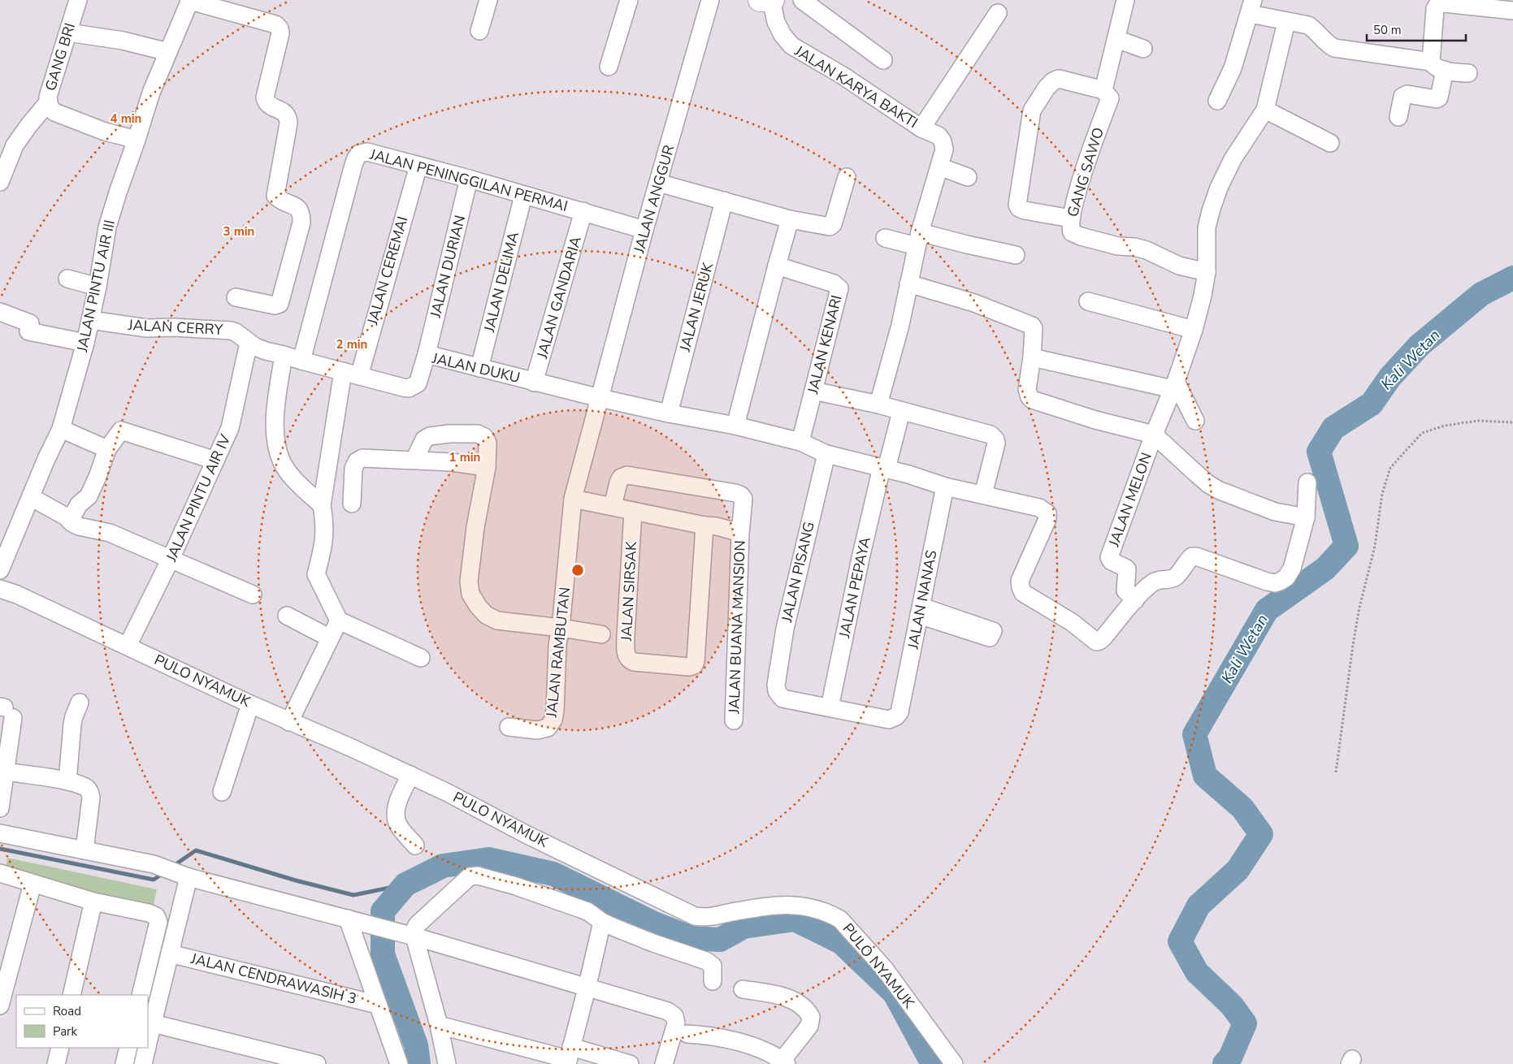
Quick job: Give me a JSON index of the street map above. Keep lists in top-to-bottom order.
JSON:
{
  "streets": {
    "street": [
      "GANG BRI",
      "JALAN KARYA BAKTI",
      "GANG SAWO",
      "JALAN PENINGGILAN PERMAI",
      "JALAN ANGGUR",
      "JALAN DURIAN",
      "JALAN CEREMAI",
      "JALAN DELIMA",
      "JALAN PINTU AIR III",
      "JALAN GANDARIA",
      "JALAN JERUK",
      "JALAN CERRY",
      "JALAN KENARI",
      "JALAN DUKU",
      "JALAN PINTU AIR IV",
      "JALAN MELON",
      "JALAN PISANG",
      "JALAN PEPAYA",
      "JALAN SIRSAK",
      "JALAN NANAS",
      "JALAN BUANA MANSION",
      "JALAN RAMBUTAN",
      "PULO NYAMUK",
      "JALAN CENDRAWASIH 3"
    ]
  },
  "crossings": [
    ["GANG SAWO", "JALAN MELON"],
    ["JALAN PENINGGILAN PERMAI", "JALAN ANGGUR"],
    ["JALAN PENINGGILAN PERMAI", "JALAN DURIAN"],
    ["JALAN PENINGGILAN PERMAI", "JALAN CEREMAI"],
    ["JALAN PENINGGILAN PERMAI", "JALAN DELIMA"],
    ["JALAN PENINGGILAN PERMAI", "JALAN GANDARIA"],
    ["JALAN PENINGGILAN PERMAI", "JALAN DUKU"],
    ["JALAN ANGGUR", "JALAN DUKU"],
    ["JALAN ANGGUR", "JALAN RAMBUTAN"],
    ["JALAN DURIAN", "JALAN DUKU"],
    ["JALAN CEREMAI", "JALAN DUKU"],
    ["JALAN DELIMA", "JALAN DUKU"],
    ["JALAN PINTU AIR III", "JALAN CERRY"],
    ["JALAN GANDARIA", "JALAN DUKU"],
    ["JALAN CERRY", "JALAN DUKU"],
    ["JALAN CERRY", "JALAN PINTU AIR IV"],
    ["JALAN DUKU", "JALAN PINTU AIR IV"],
    ["JALAN DUKU", "JALAN RAMBUTAN"],
    ["JALAN PINTU AIR IV", "PULO NYAMUK"],
    ["JALAN PISANG", "JALAN PEPAYA"],
    ["JALAN PISANG", "JALAN NANAS"],
    ["JALAN PEPAYA", "JALAN NANAS"],
    ["JALAN SIRSAK", "JALAN BUANA MANSION"],
    ["JALAN BUANA MANSION", "JALAN RAMBUTAN"]
  ],
  "water": ["Kali Wetan"],
  "legend": ["Road", "Park"],
  "scale_bar": "50 m",
  "rings": [
    "4 min",
    "3 min",
    "2 min",
    "1 min"
  ]
}
